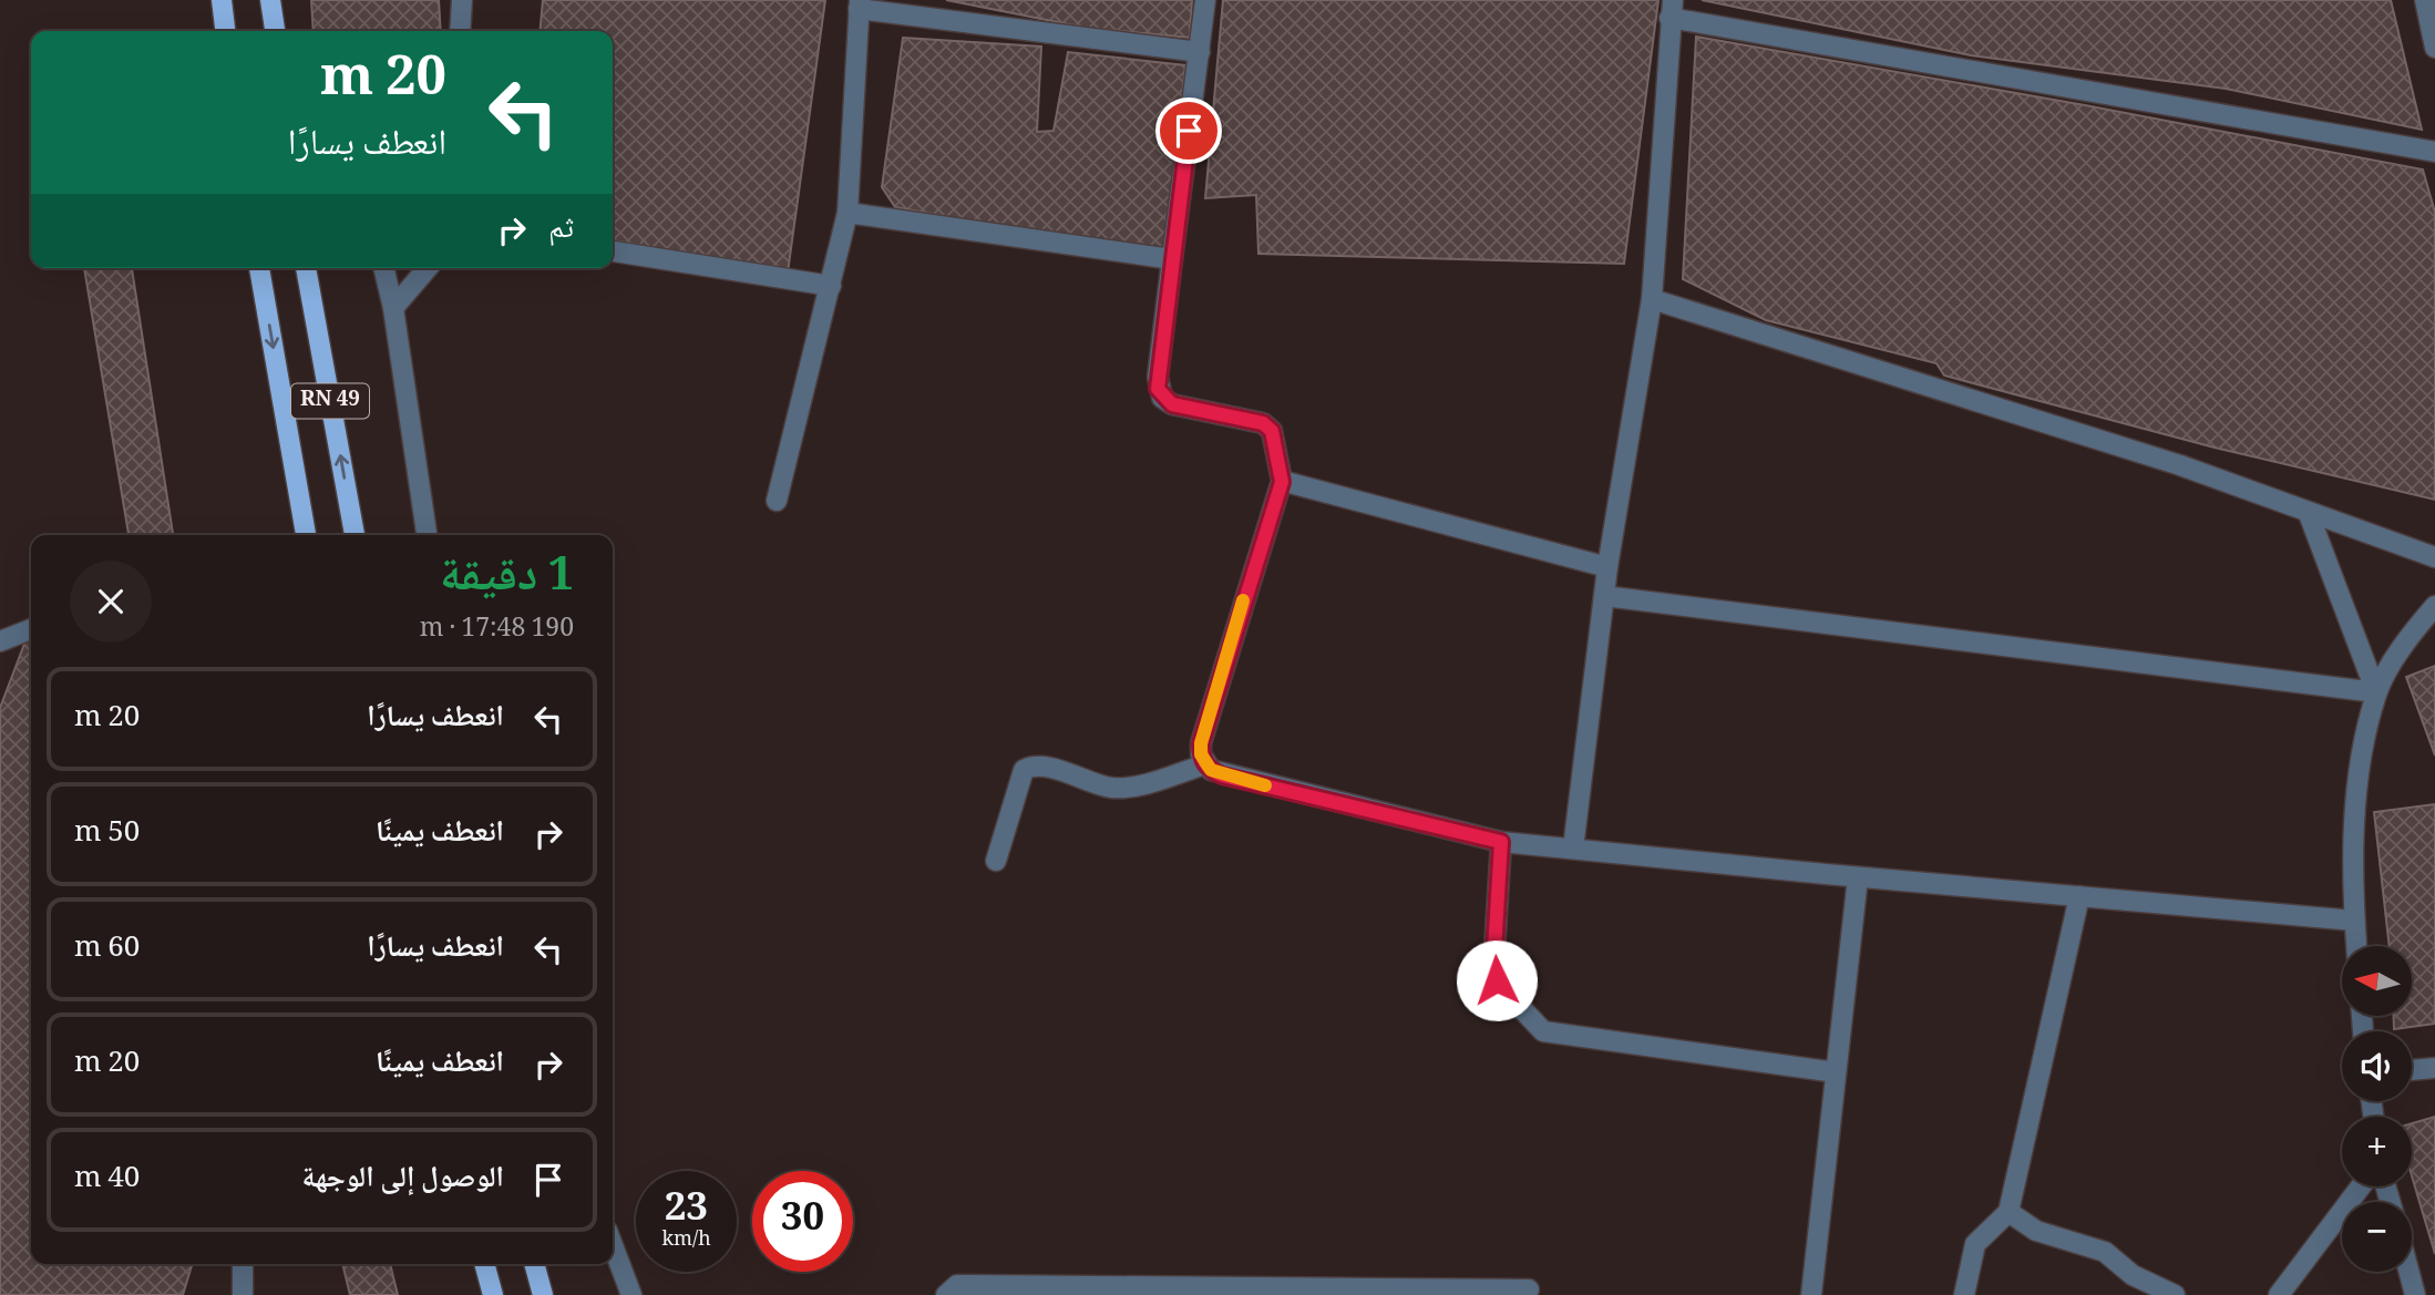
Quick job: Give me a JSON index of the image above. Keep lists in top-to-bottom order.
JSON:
{
  "streets": {
    "main road": ["RN 49"]
  },
  "north": "left",
  "page": {
    "turn": ["20 m", "انعطف يسارًا"],
    "then": "ثم",
    "heading": ["1 دقيقة", "190 m · 17:48"],
    "list": [
      {
        "name": "انعطف يسارًا",
        "value": "20 m"
      },
      {
        "name": "انعطف يمينًا",
        "value": "50 m"
      },
      {
        "name": "انعطف يسارًا",
        "value": "60 m"
      },
      {
        "name": "انعطف يمينًا",
        "value": "20 m"
      },
      {
        "name": "الوصول إلى الوجهة",
        "value": "40 m"
      }
    ],
    "map_buttons": ["+", "−"],
    "speed": "23 km/h",
    "limit": "30"
  }
}
